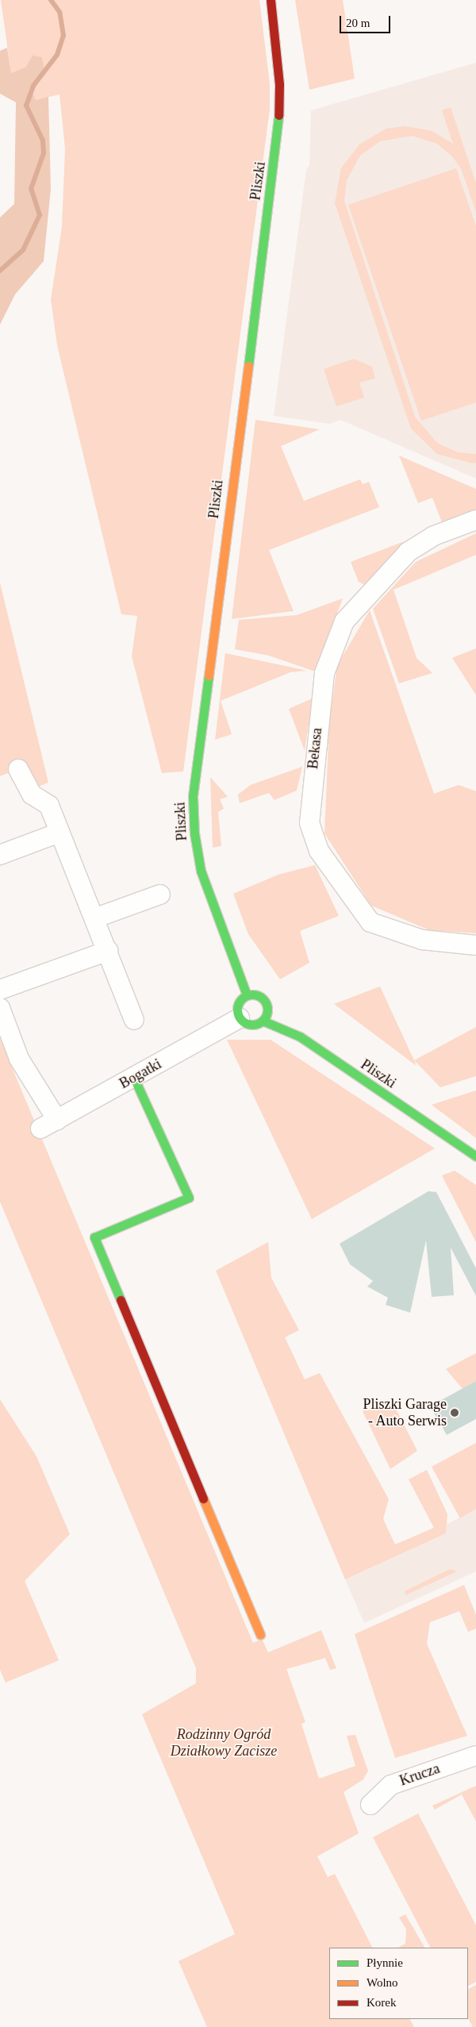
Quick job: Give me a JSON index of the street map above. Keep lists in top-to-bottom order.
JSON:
{
  "streets": {
    "street": [
      "Pliszki",
      "Bekasa",
      "Bogatki",
      "Krucza"
    ]
  },
  "crossings": [
    ["Pliszki", "Bogatki"]
  ],
  "parks": ["Rodzinny Ogród Działkowy Zacisze"],
  "places": ["Pliszki Garage - Auto Serwis"],
  "legend": ["Płynnie", "Wolno", "Korek"],
  "scale_bar": "20 m"
}
